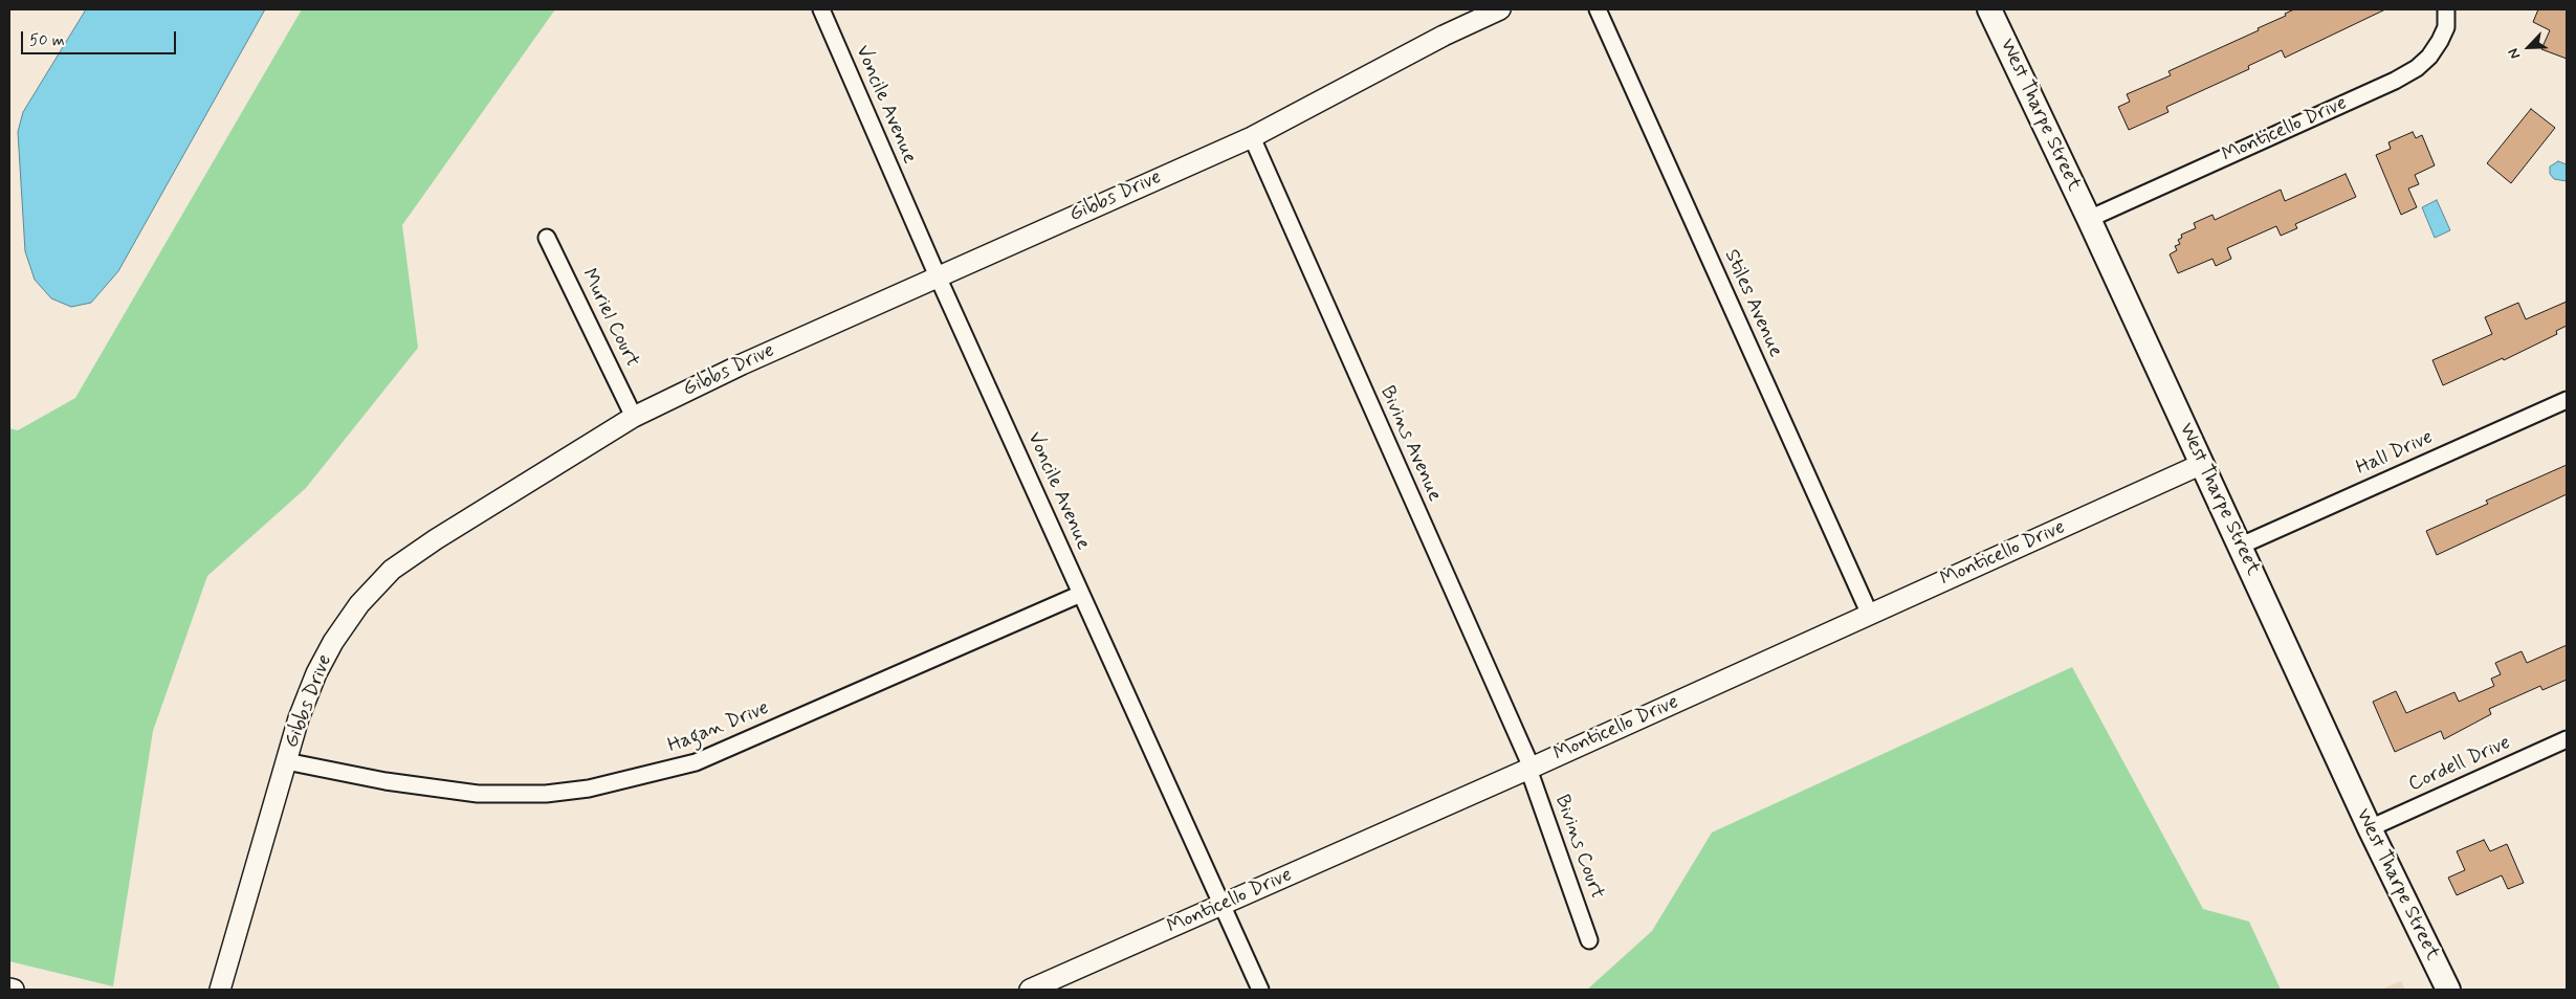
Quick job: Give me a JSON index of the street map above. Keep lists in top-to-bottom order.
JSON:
{
  "streets": {
    "main road": ["West Tharpe Street"],
    "street": [
      "Voncile Avenue",
      "Monticello Drive",
      "Gibbs Drive",
      "Stiles Avenue",
      "Muriel Court",
      "Bivins Avenue",
      "Hall Drive",
      "Hagan Drive",
      "Cordell Drive",
      "Bivins Court"
    ]
  },
  "crossings": [
    ["Voncile Avenue", "Monticello Drive"],
    ["Voncile Avenue", "Gibbs Drive"],
    ["Voncile Avenue", "Hagan Drive"],
    ["West Tharpe Street", "Monticello Drive"],
    ["West Tharpe Street", "Hall Drive"],
    ["West Tharpe Street", "Cordell Drive"],
    ["Monticello Drive", "Stiles Avenue"],
    ["Monticello Drive", "Bivins Avenue"],
    ["Monticello Drive", "Bivins Court"],
    ["Gibbs Drive", "Muriel Court"],
    ["Gibbs Drive", "Bivins Avenue"],
    ["Gibbs Drive", "Hagan Drive"],
    ["Bivins Avenue", "Bivins Court"]
  ],
  "scale_bar": "50 m",
  "north": "bottom left"
}
